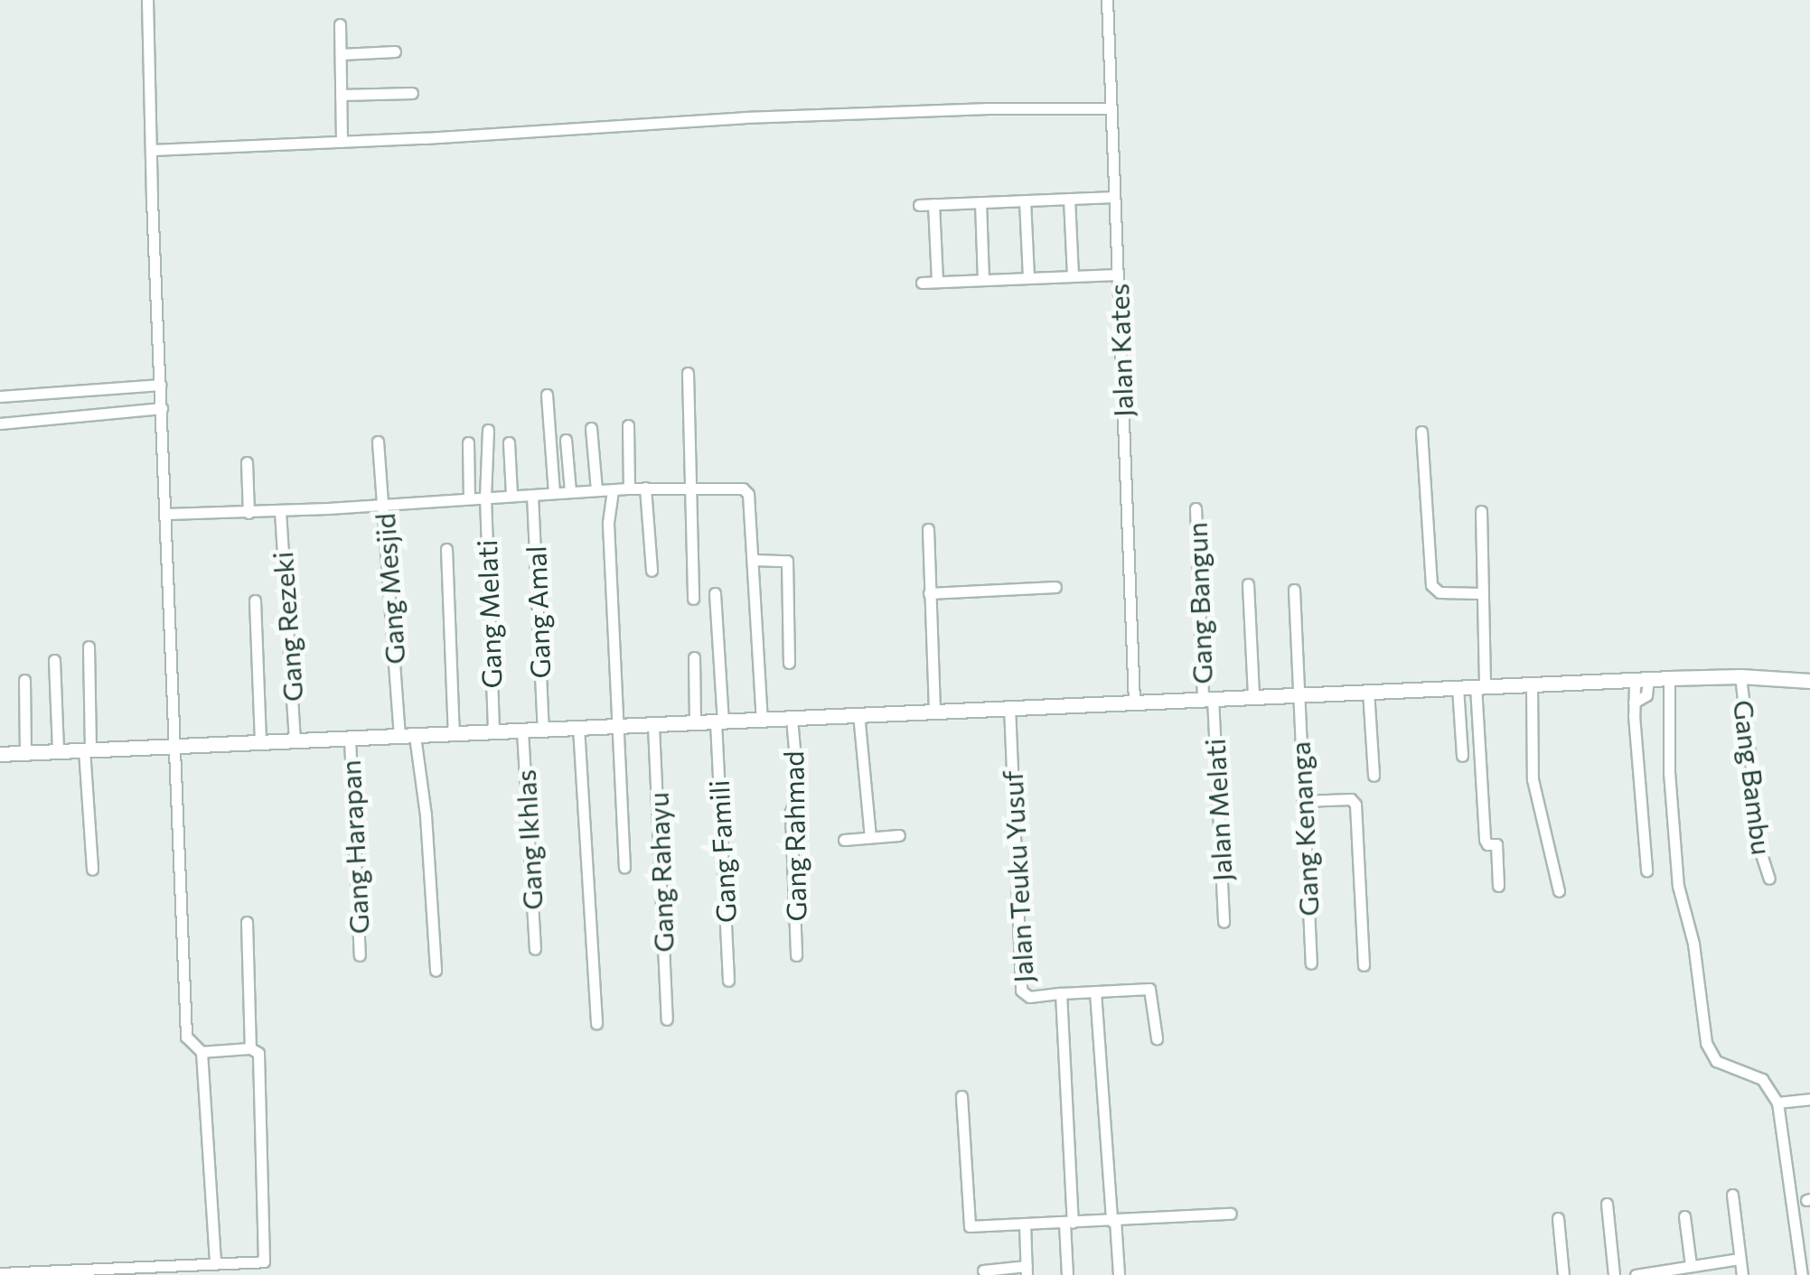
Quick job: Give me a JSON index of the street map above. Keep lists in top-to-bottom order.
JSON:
{
  "streets": {
    "street": [
      "Jalan Kates",
      "Gang Mesjid",
      "Gang Bangun",
      "Gang Amal",
      "Gang Melati",
      "Gang Rezeki",
      "Gang Bambu",
      "Jalan Melati",
      "Gang Kenanga",
      "Gang Rahmad",
      "Gang Ikhlas",
      "Gang Harapan",
      "Gang Famili",
      "Gang Rahayu",
      "Jalan Teuku Yusuf"
    ]
  },
  "crossings": [
    ["Gang Bangun", "Jalan Melati"]
  ]
}
